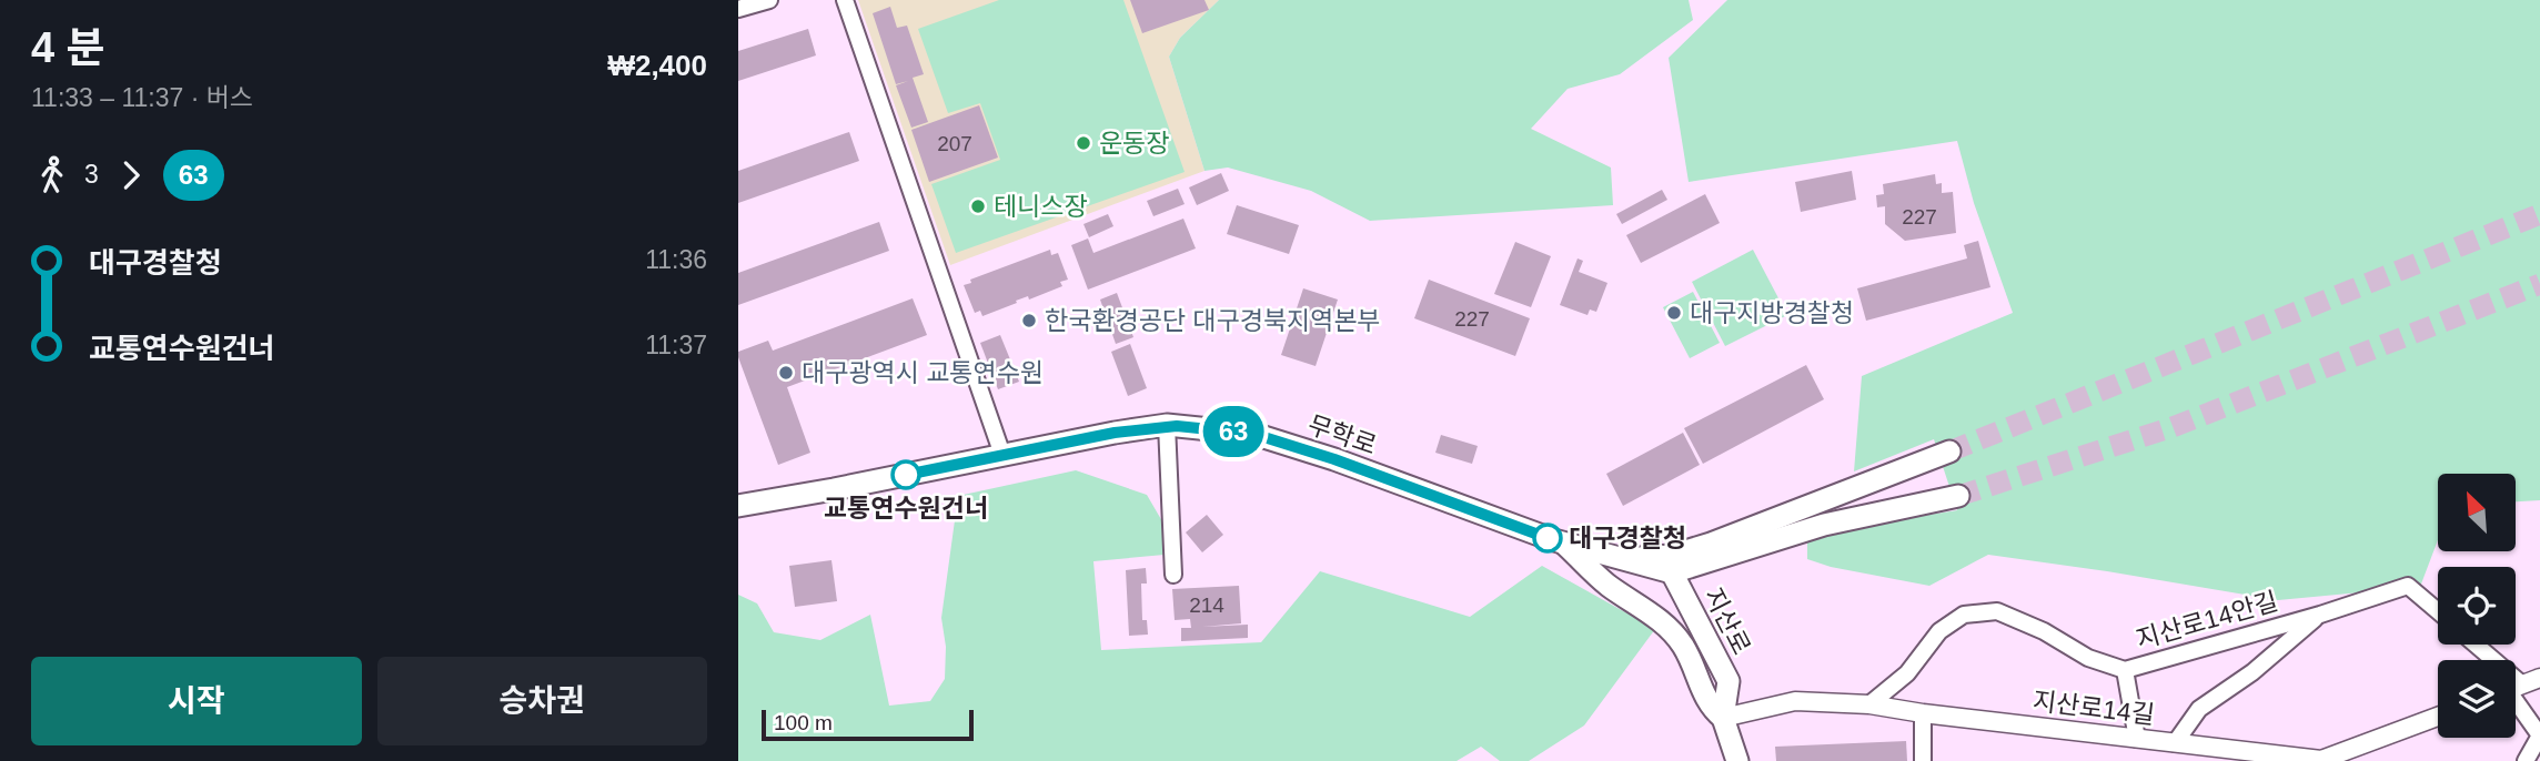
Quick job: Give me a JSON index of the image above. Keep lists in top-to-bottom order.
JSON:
{
  "streets": {
    "main road": ["무학로", "지산로"],
    "street": ["지산로14안길", "지산로14길"]
  },
  "crossings": [
    ["무학로", "지산로"],
    ["지산로14안길", "지산로14길"],
    ["지산로", "지산로14길"]
  ],
  "places": [
    "운동장",
    "테니스장",
    "대구지방경찰청",
    "한국환경공단 대구경북지역본부",
    "대구광역시 교통연수원",
    "교통연수원건너",
    "대구경찰청"
  ],
  "lines": ["bus line 63"],
  "house_numbers": [
    "207",
    "227",
    "227",
    "214"
  ],
  "scale_bar": "100 m",
  "north": "top left",
  "page": {
    "heading": ["4 분", "11:33 – 11:37 · 버스", "₩2,400"],
    "on_map": "63",
    "legs": ["3", "63"],
    "list": [
      {
        "name": "대구경찰청",
        "value": "11:36"
      },
      {
        "name": "교통연수원건너",
        "value": "11:37"
      }
    ],
    "buttons": ["시작", "승차권"],
    "scale": "100 m"
  }
}
